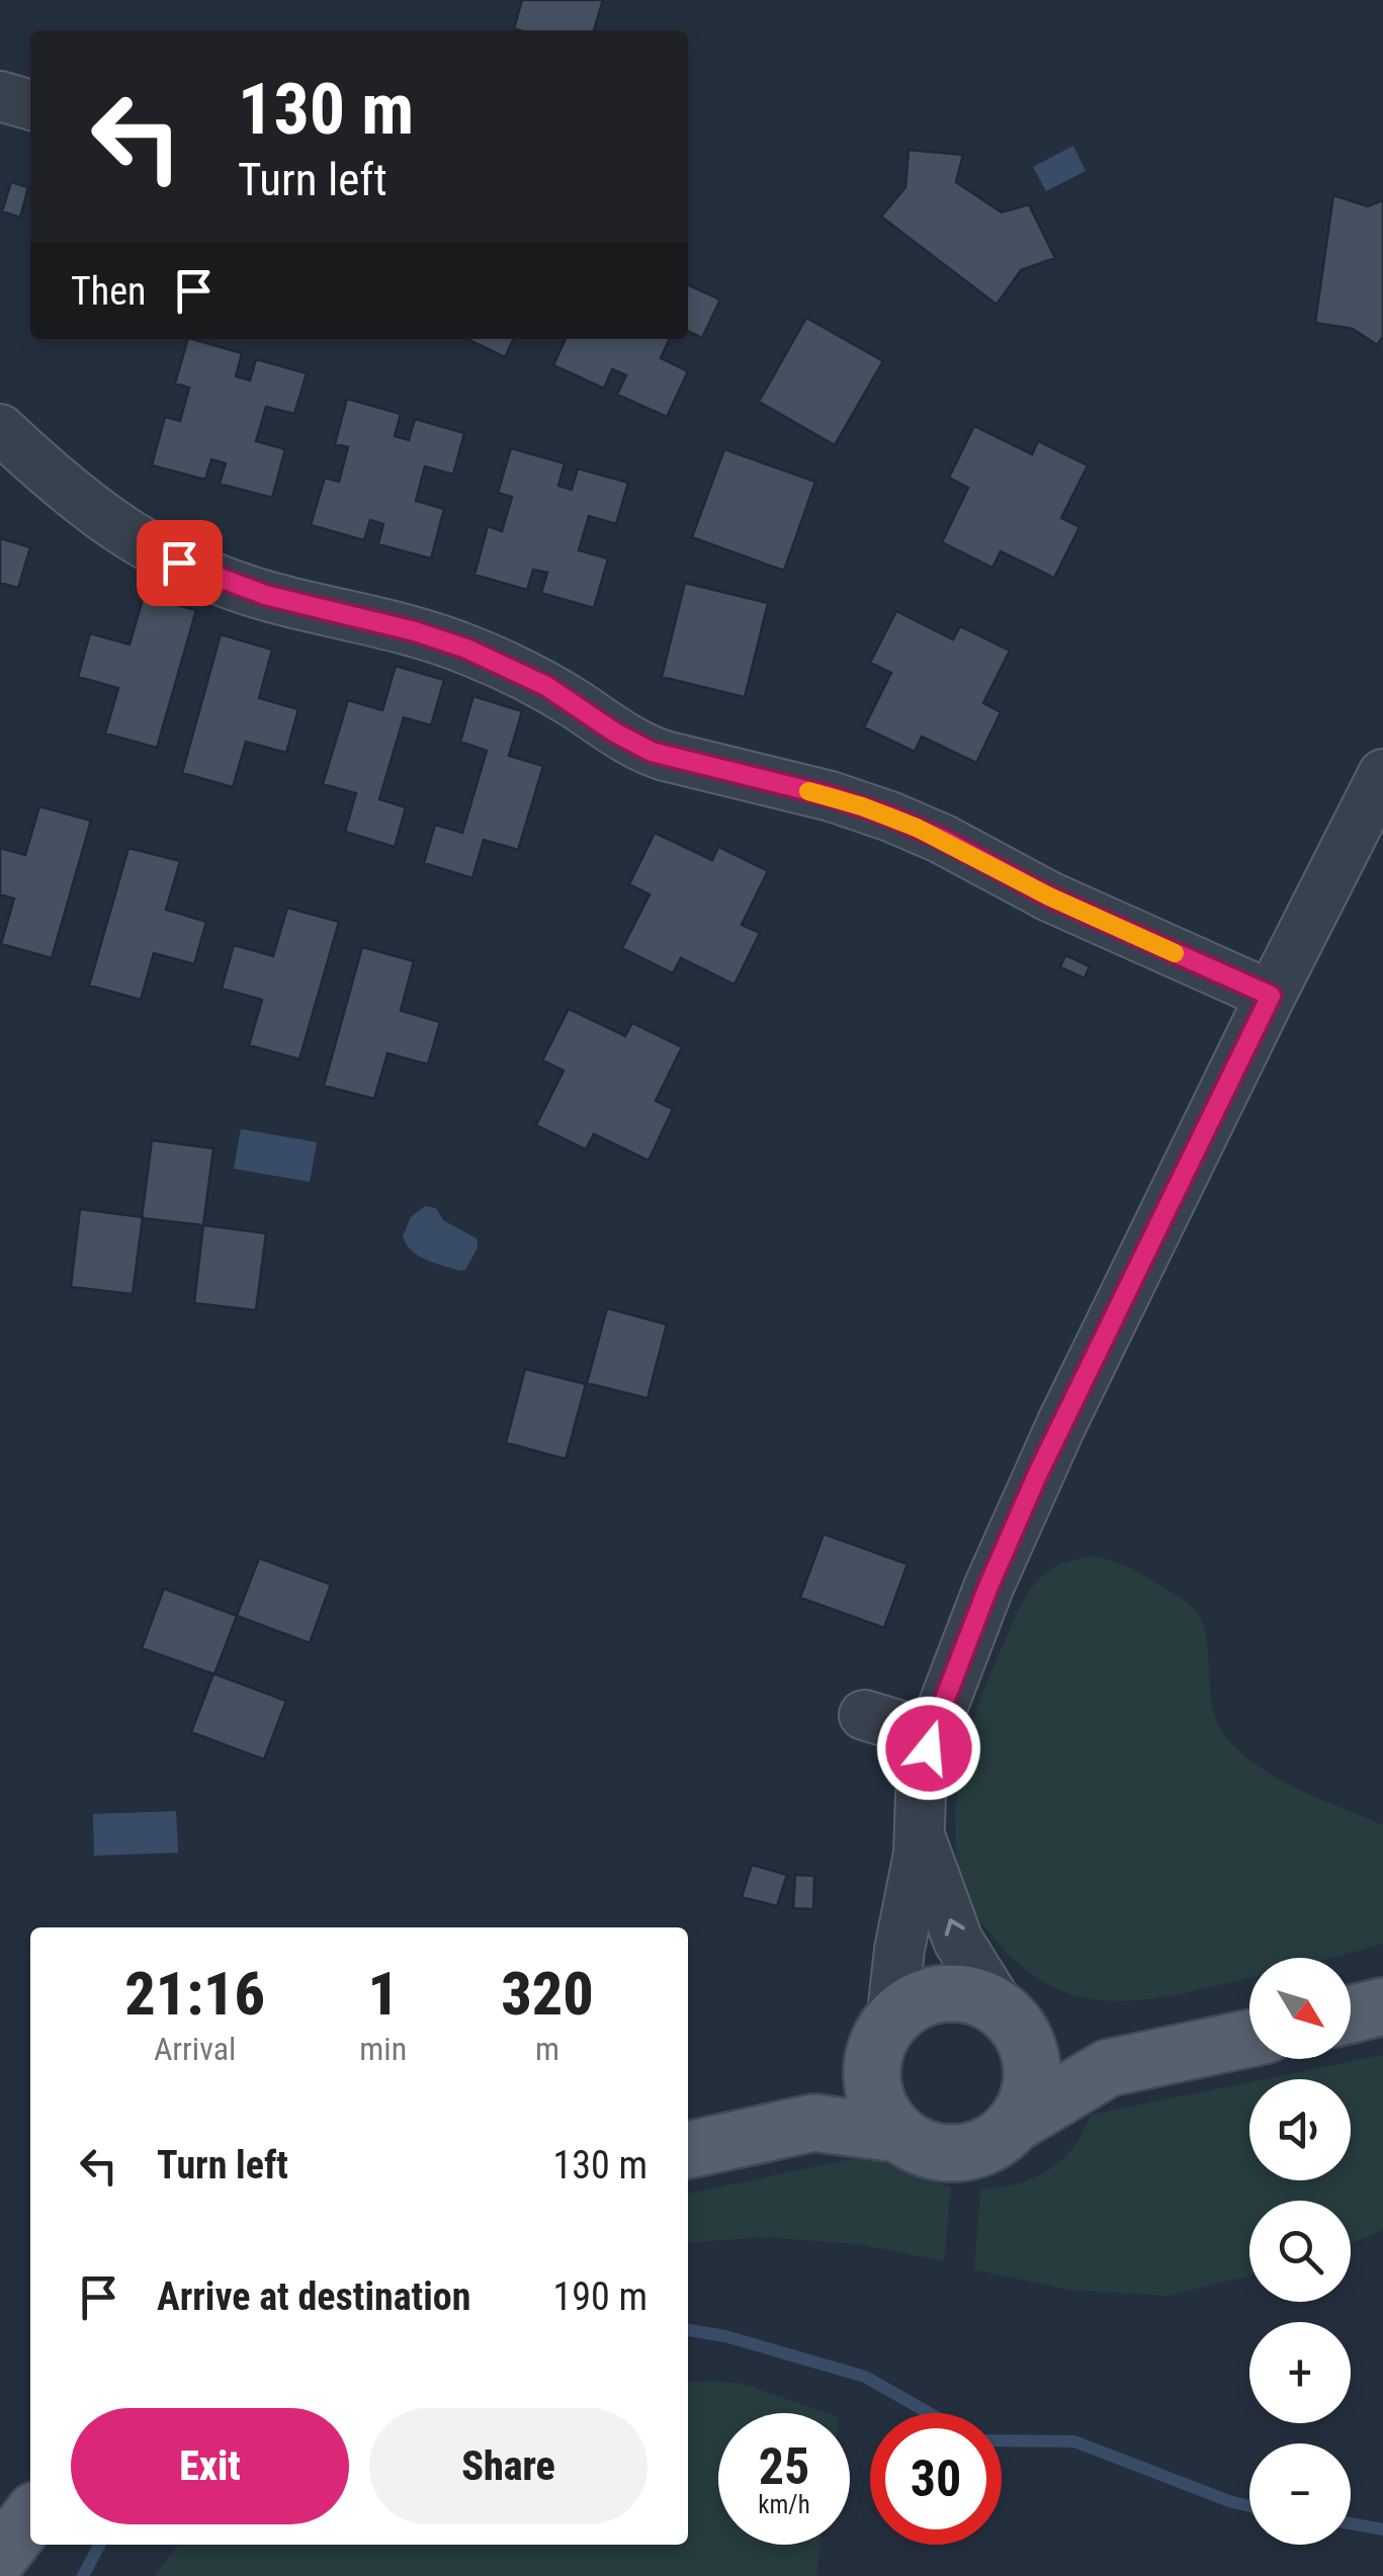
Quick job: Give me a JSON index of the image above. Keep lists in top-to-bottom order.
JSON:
{
  "north": "bottom right",
  "page": {
    "turn": ["130 m", "Turn left"],
    "then": "Then",
    "eta": [
      "21:16",
      "Arrival",
      "1",
      "min",
      "320",
      "m"
    ],
    "map_buttons": ["+", "−"],
    "list": [
      {
        "name": "Turn left",
        "value": "130 m"
      },
      {
        "name": "Arrive at destination",
        "value": "190 m"
      }
    ],
    "buttons": ["Exit", "Share"],
    "speed": "25 km/h",
    "limit": "30"
  }
}
